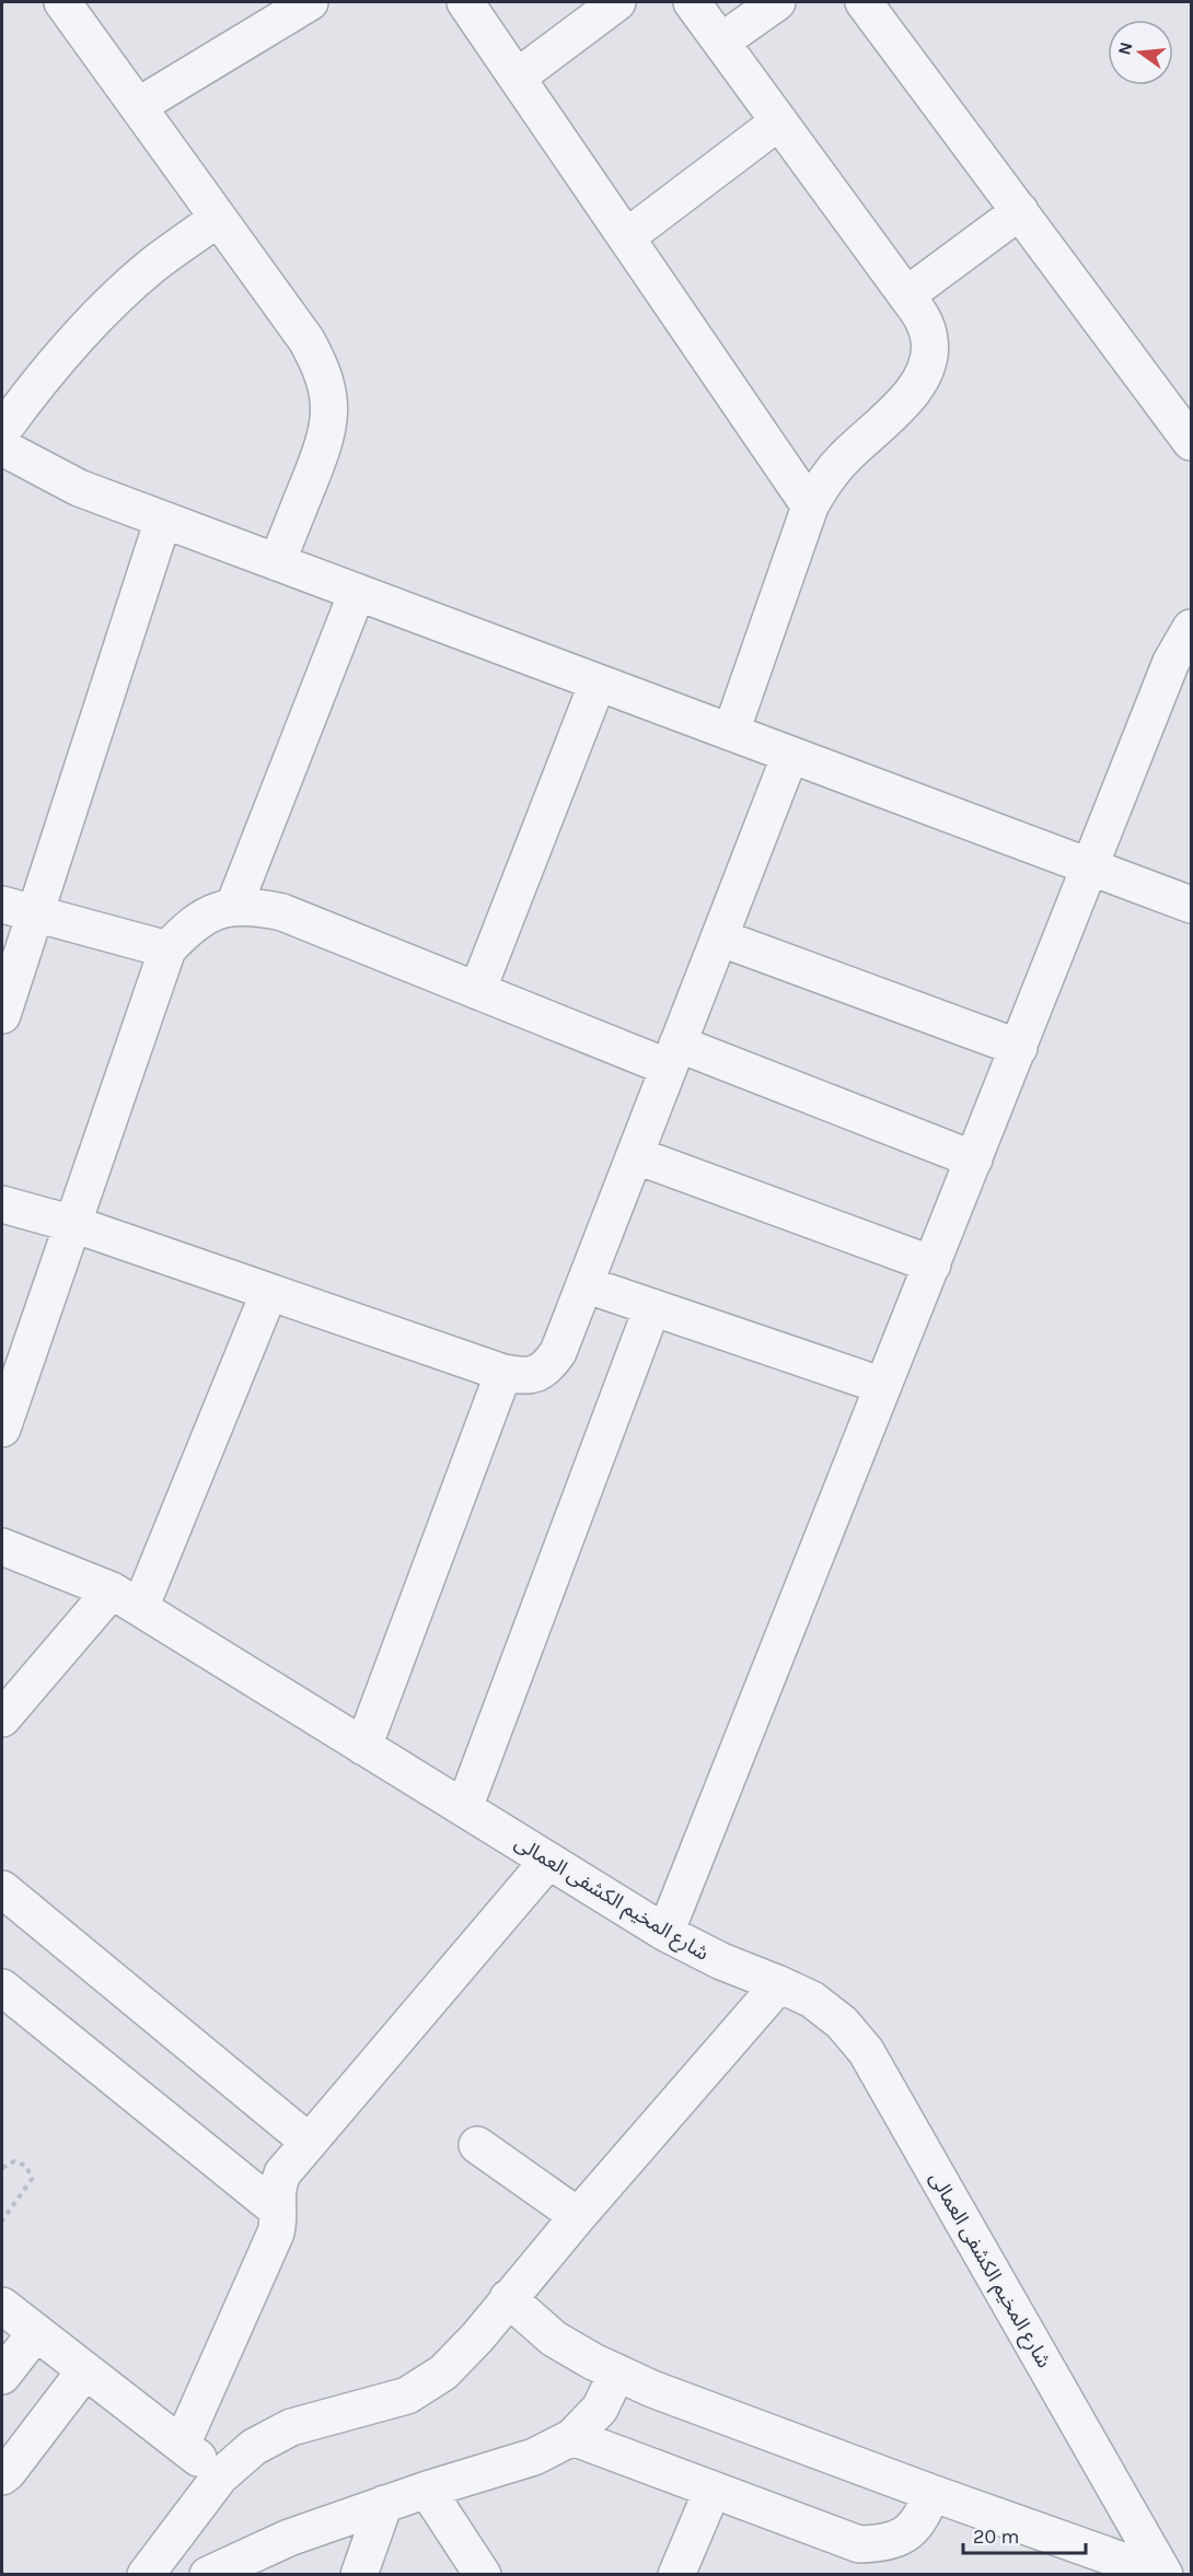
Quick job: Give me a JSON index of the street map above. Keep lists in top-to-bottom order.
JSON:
{
  "streets": {
    "street": ["شارع المخيم الكشفى العمالى"]
  },
  "scale_bar": "20 m",
  "north": "left"
}
